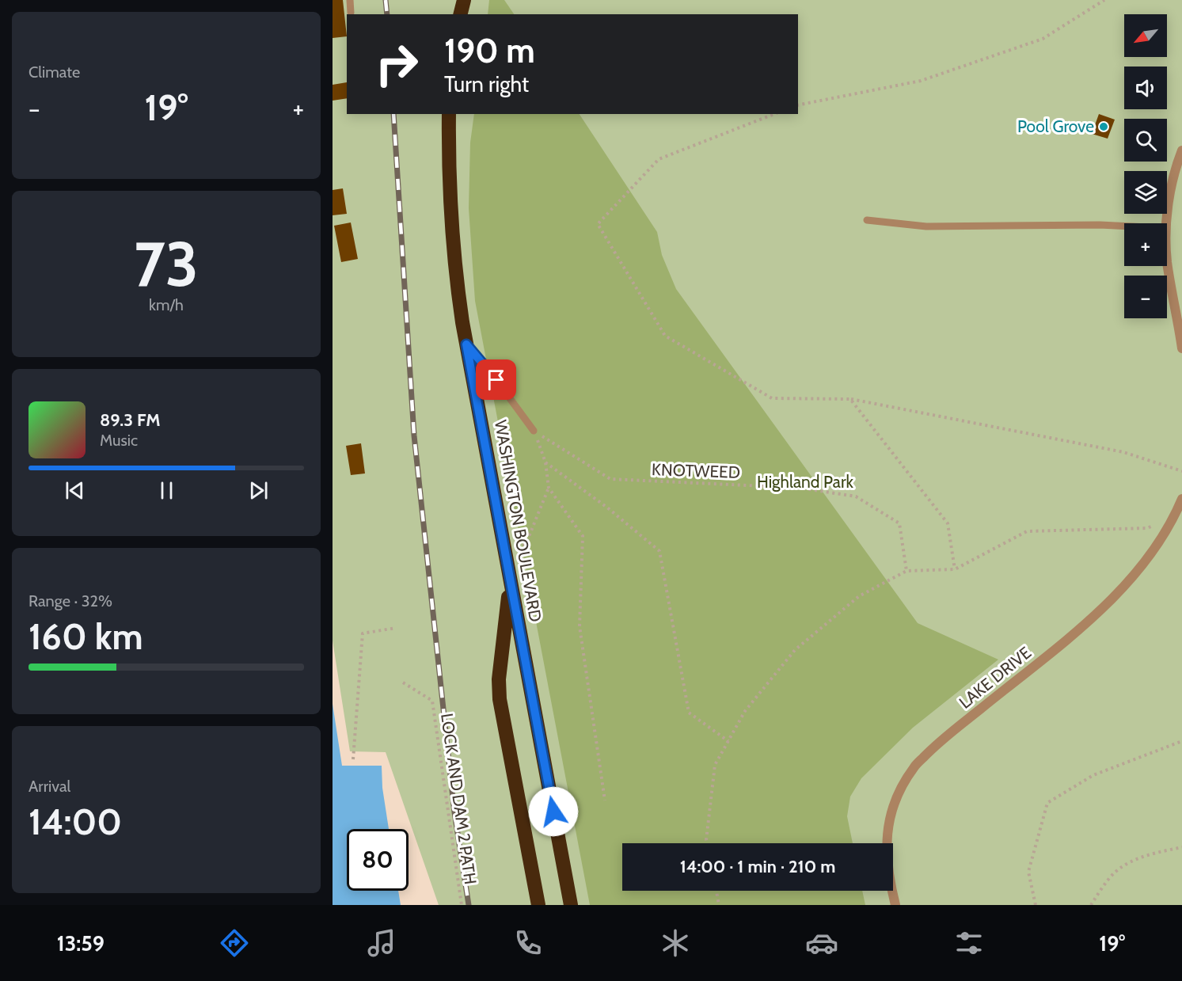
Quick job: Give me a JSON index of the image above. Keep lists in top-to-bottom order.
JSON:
{
  "streets": {
    "highway": ["WASHINGTON BOULEVARD"],
    "street": ["LAKE DRIVE"],
    "path": ["KNOTWEED", "LOCK AND DAM 2 PATH"]
  },
  "parks": ["Highland Park"],
  "places": ["Pool Grove"],
  "north": "bottom left",
  "page": {
    "tile": [
      "Climate",
      ["73", "km/h"],
      ["Range · 32%", "160 km"],
      ["Arrival", "14:00"]
    ],
    "map_buttons": ["+", "−"],
    "turn": ["190 m", "Turn right"],
    "heat": ["−", "19°", "+"],
    "song": ["89.3 FM", "Music"],
    "limit": "80",
    "trip": "14:00 · 1 min · 210 m",
    "tabs": ["13:59", "19°"]
  }
}
